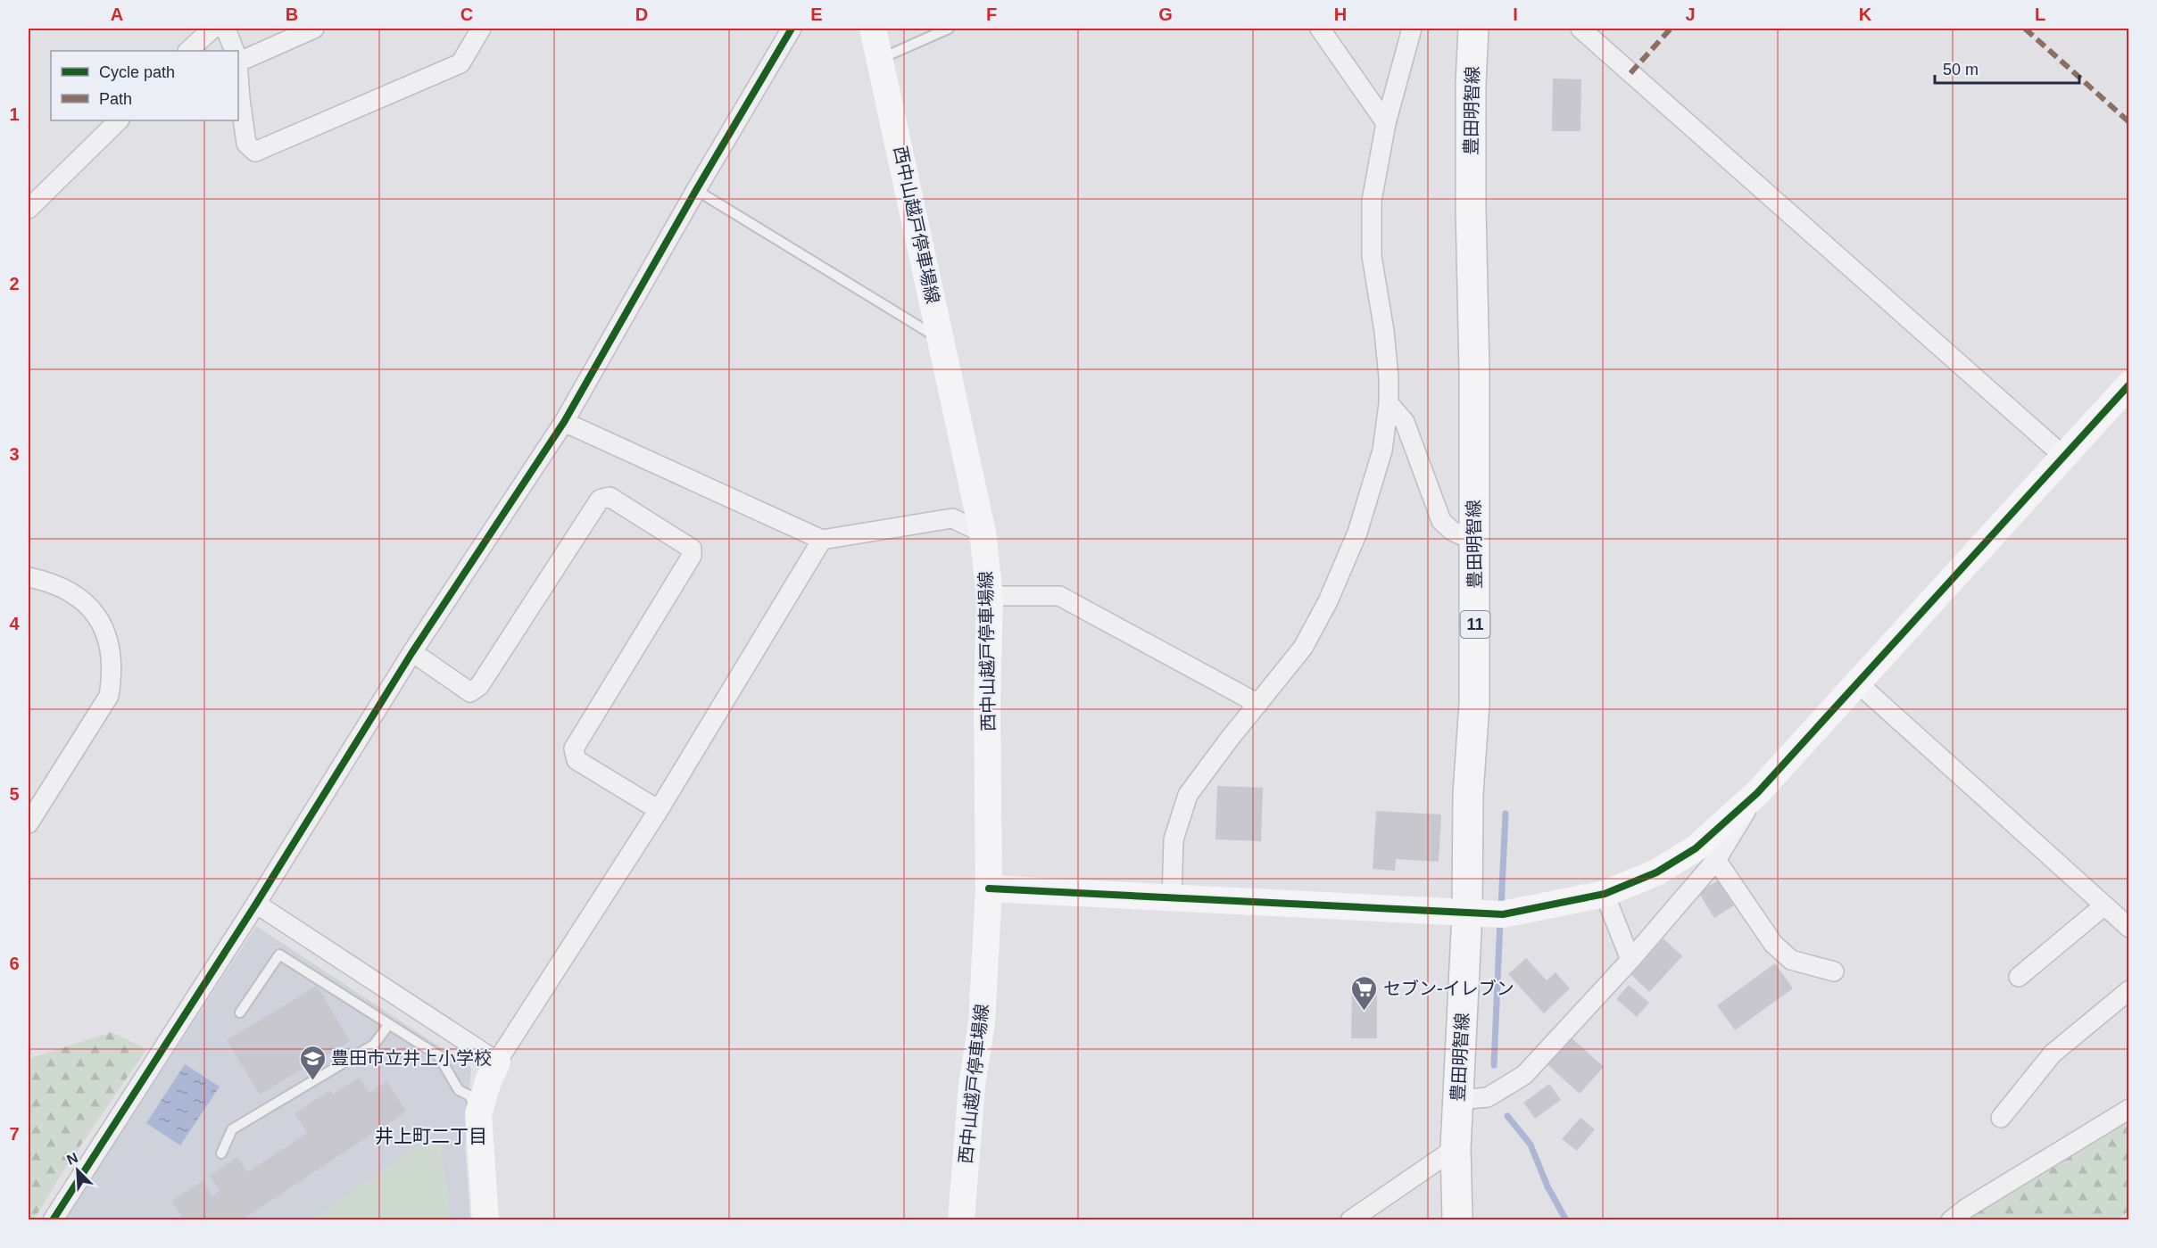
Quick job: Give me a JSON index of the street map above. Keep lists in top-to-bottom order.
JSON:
{
  "streets": {
    "main road": ["豊田明智線", "11"],
    "street": ["西中山越戸停車場線"]
  },
  "districts": ["井上町二丁目"],
  "places": {
    "supermarket": ["セブン-イレブン"],
    "school or university": ["豊田市立井上小学校"]
  },
  "legend": ["Cycle path", "Path"],
  "scale_bar": "50 m",
  "north": "top left",
  "grid": {
    "columns": [
      "A",
      "B",
      "C",
      "D",
      "E",
      "F",
      "G",
      "H",
      "I",
      "J",
      "K",
      "L"
    ],
    "rows": [
      "1",
      "2",
      "3",
      "4",
      "5",
      "6",
      "7"
    ]
  }
}
